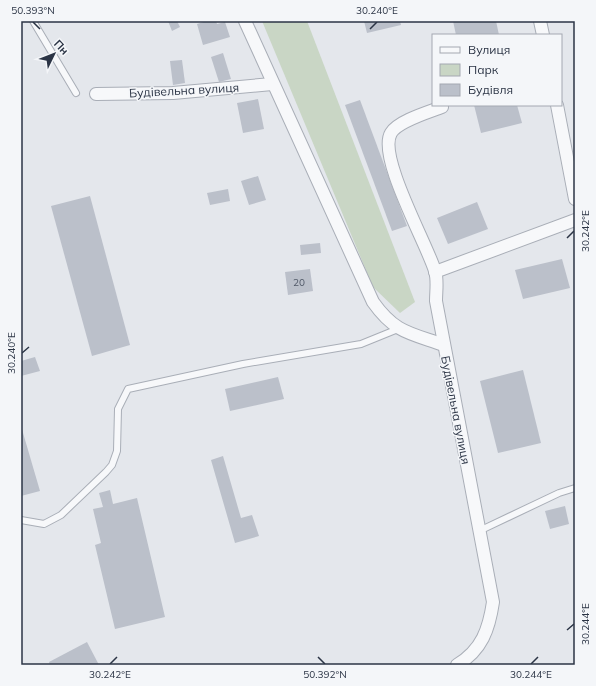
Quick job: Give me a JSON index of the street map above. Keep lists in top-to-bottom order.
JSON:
{
  "streets": {
    "street": ["Будівельна вулиця"]
  },
  "house_numbers": ["20"],
  "legend": ["Вулиця", "Парк", "Будівля"],
  "north": "top right",
  "coordinates": [
    "50.393°N",
    "30.240°E",
    "30.242°E",
    "30.244°E",
    "50.392°N"
  ]
}
